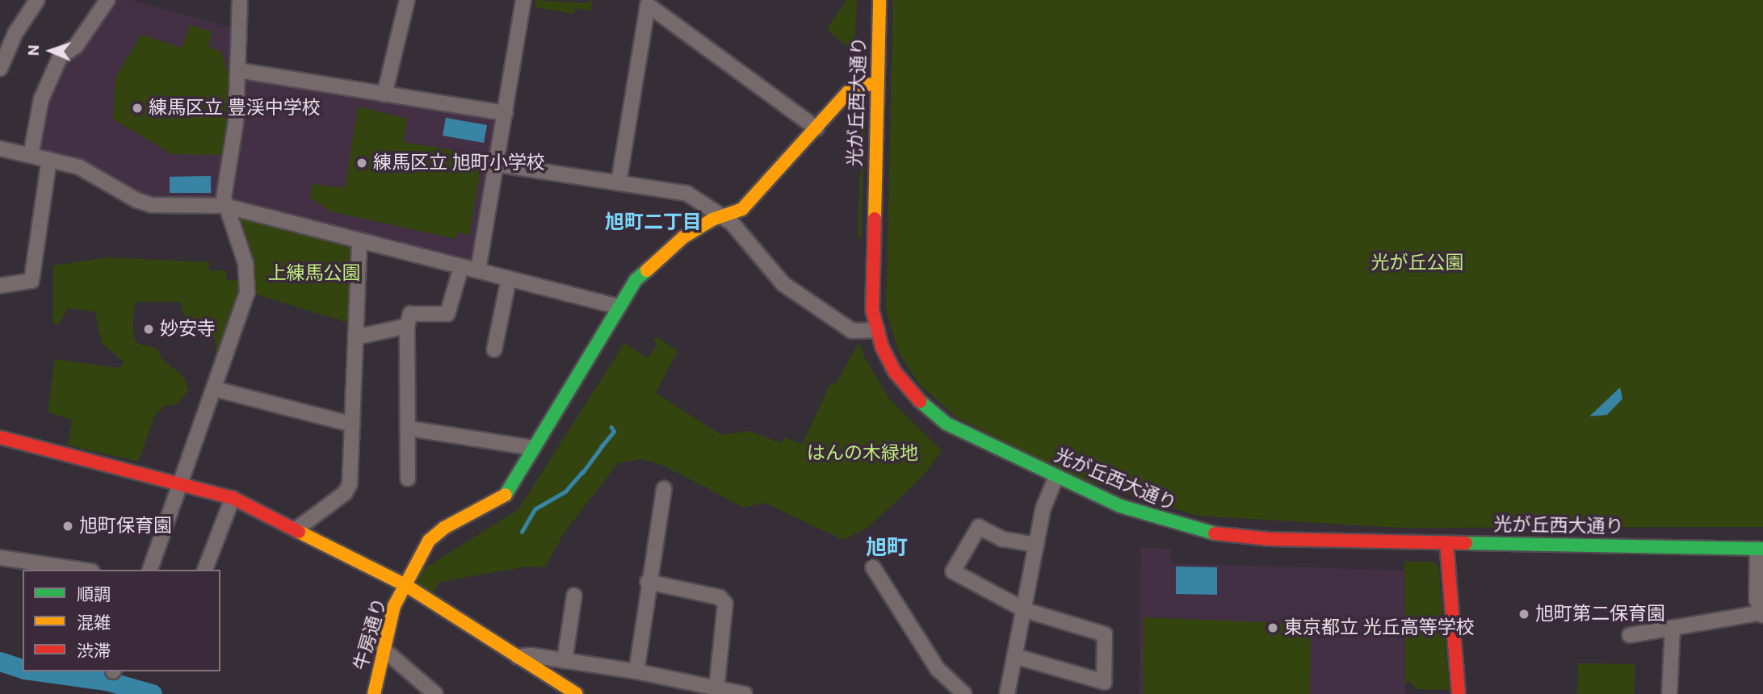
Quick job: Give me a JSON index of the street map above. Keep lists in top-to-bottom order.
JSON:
{
  "streets": {
    "street": ["光が丘西大通り", "牛房通り"]
  },
  "crossings": [
    ["光が丘西大通り", "牛房通り"]
  ],
  "districts": ["旭町二丁目", "旭町"],
  "parks": ["光が丘公園", "上練馬公園", "はんの木緑地"],
  "places": [
    "練馬区立 豊渓中学校",
    "練馬区立 旭町小学校",
    "妙安寺",
    "旭町保育園",
    "旭町第二保育園",
    "東京都立 光丘高等学校"
  ],
  "legend": ["順調", "混雑", "渋滞"],
  "north": "left"
}
